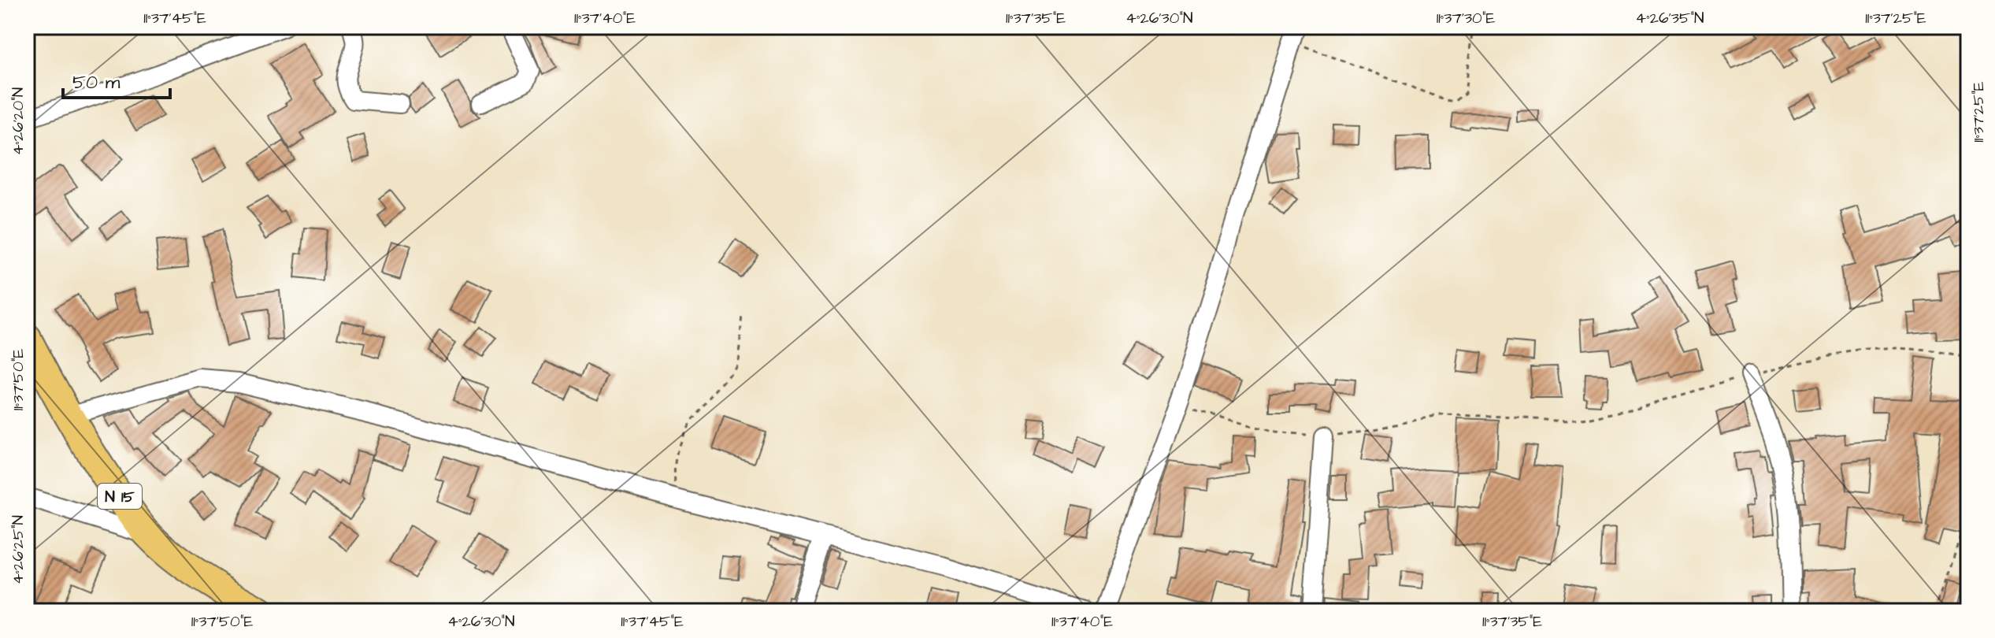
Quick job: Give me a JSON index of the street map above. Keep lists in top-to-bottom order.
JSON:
{
  "streets": {
    "highway": ["N 15"]
  },
  "scale_bar": "50 m",
  "coordinates": [
    "11°37'45\"E",
    "11°37'40\"E",
    "11°37'35\"E",
    "4°26'30\"N",
    "11°37'30\"E",
    "4°26'35\"N",
    "11°37'25\"E",
    "4°26'20\"N",
    "11°37'50\"E",
    "4°26'25\"N"
  ]
}
